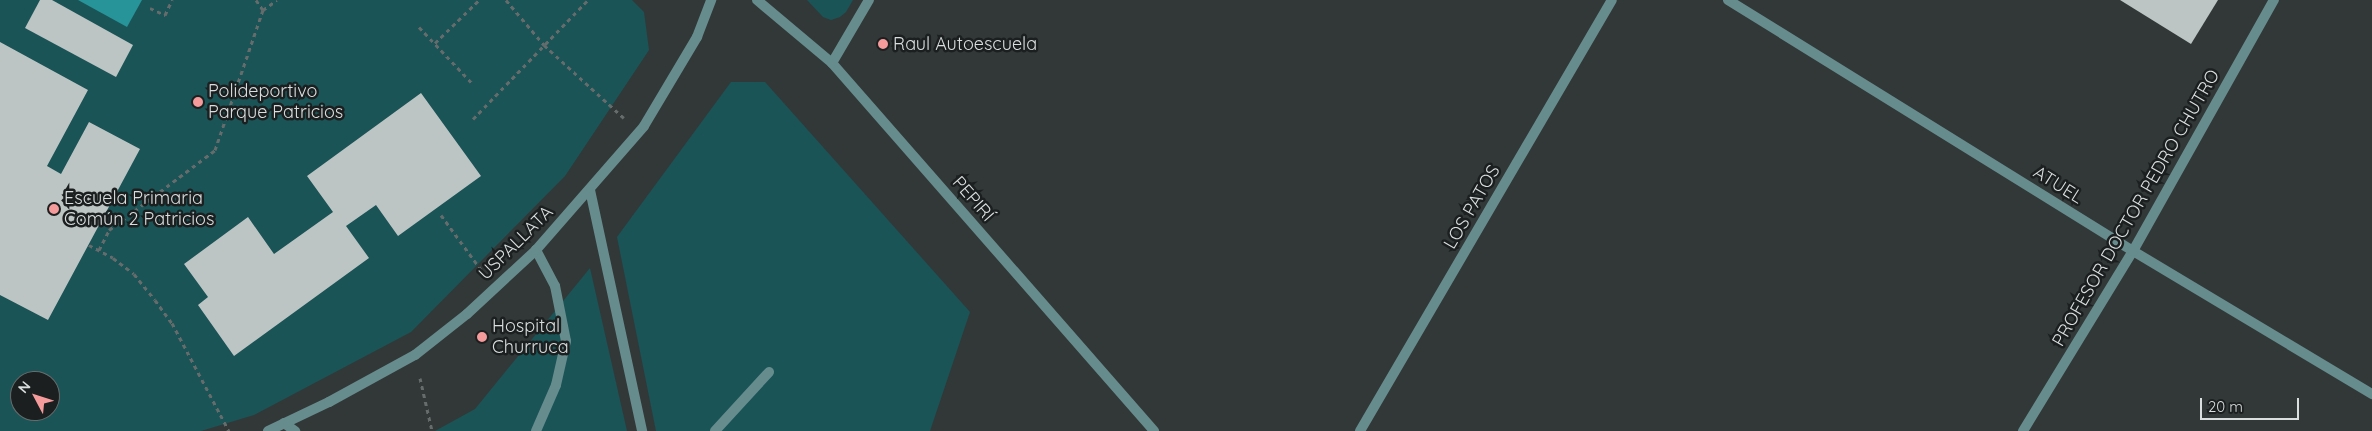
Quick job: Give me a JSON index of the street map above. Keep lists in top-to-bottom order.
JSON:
{
  "streets": {
    "street": [
      "ATUEL",
      "PEPIRÍ",
      "LOS PATOS",
      "PROFESOR DOCTOR PEDRO CHUTRO",
      "USPALLATA"
    ]
  },
  "crossings": [
    ["ATUEL", "PROFESOR DOCTOR PEDRO CHUTRO"]
  ],
  "places": [
    "Raul Autoescuela",
    "Polideportivo Parque Patricios",
    "Escuela Primaria Común 2 Patricios",
    "Hospital Churruca"
  ],
  "scale_bar": "20 m",
  "north": "top left"
}
